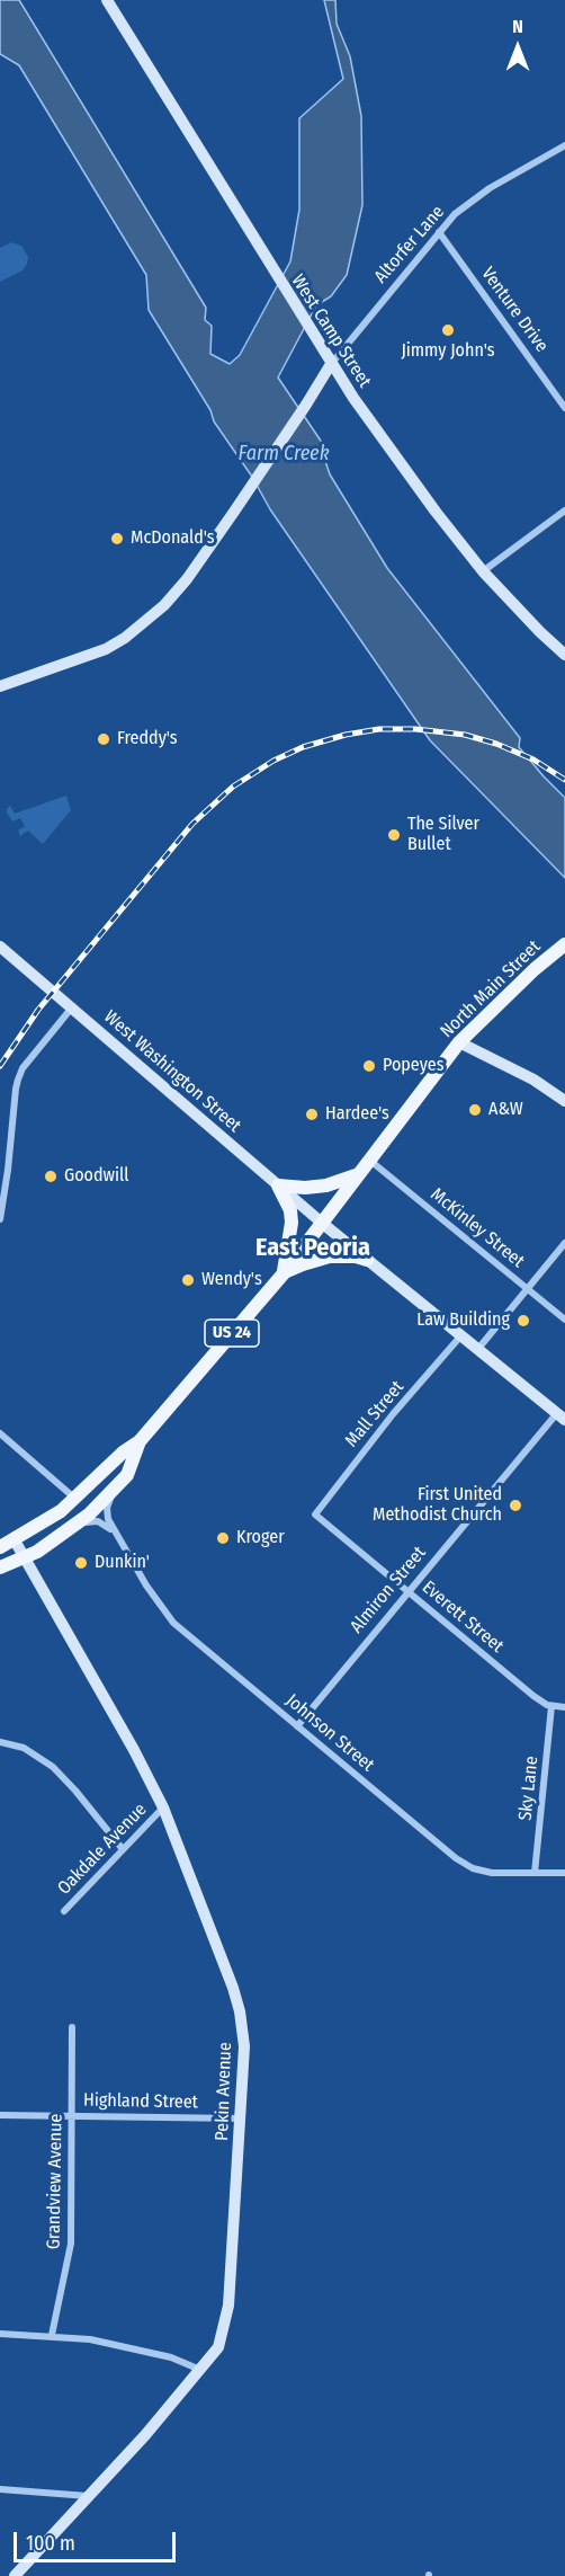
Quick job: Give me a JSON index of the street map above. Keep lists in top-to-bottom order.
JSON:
{
  "streets": {
    "main road": ["North Main Street", "US 24"],
    "street": [
      "Altorfer Lane",
      "Venture Drive",
      "West Camp Street",
      "West Washington Street",
      "McKinley Street",
      "Mall Street",
      "Almiron Street",
      "Everett Street",
      "Johnson Street",
      "Sky Lane",
      "Oakdale Avenue",
      "Pekin Avenue",
      "Highland Street",
      "Grandview Avenue"
    ]
  },
  "crossings": [
    ["Altorfer Lane", "Venture Drive"],
    ["Altorfer Lane", "West Camp Street"],
    ["North Main Street", "West Washington Street"],
    ["North Main Street", "McKinley Street"],
    ["North Main Street", "US 24"],
    ["West Washington Street", "US 24"],
    ["West Washington Street", "Mall Street"],
    ["West Washington Street", "Almiron Street"],
    ["US 24", "Johnson Street"],
    ["US 24", "Pekin Avenue"],
    ["Mall Street", "Everett Street"],
    ["Almiron Street", "Everett Street"],
    ["Almiron Street", "Johnson Street"],
    ["Everett Street", "Sky Lane"],
    ["Johnson Street", "Sky Lane"],
    ["Oakdale Avenue", "Pekin Avenue"],
    ["Pekin Avenue", "Highland Street"],
    ["Highland Street", "Grandview Avenue"]
  ],
  "districts": ["East Peoria"],
  "water": ["Farm Creek"],
  "places": [
    "Jimmy John's",
    "McDonald's",
    "Freddy's",
    "The Silver Bullet",
    "Popeyes",
    "A&W",
    "Hardee's",
    "Goodwill",
    "Wendy's",
    "Law Building",
    "First United Methodist Church",
    "Kroger",
    "Dunkin'"
  ],
  "scale_bar": "100 m",
  "north": "top"
}
